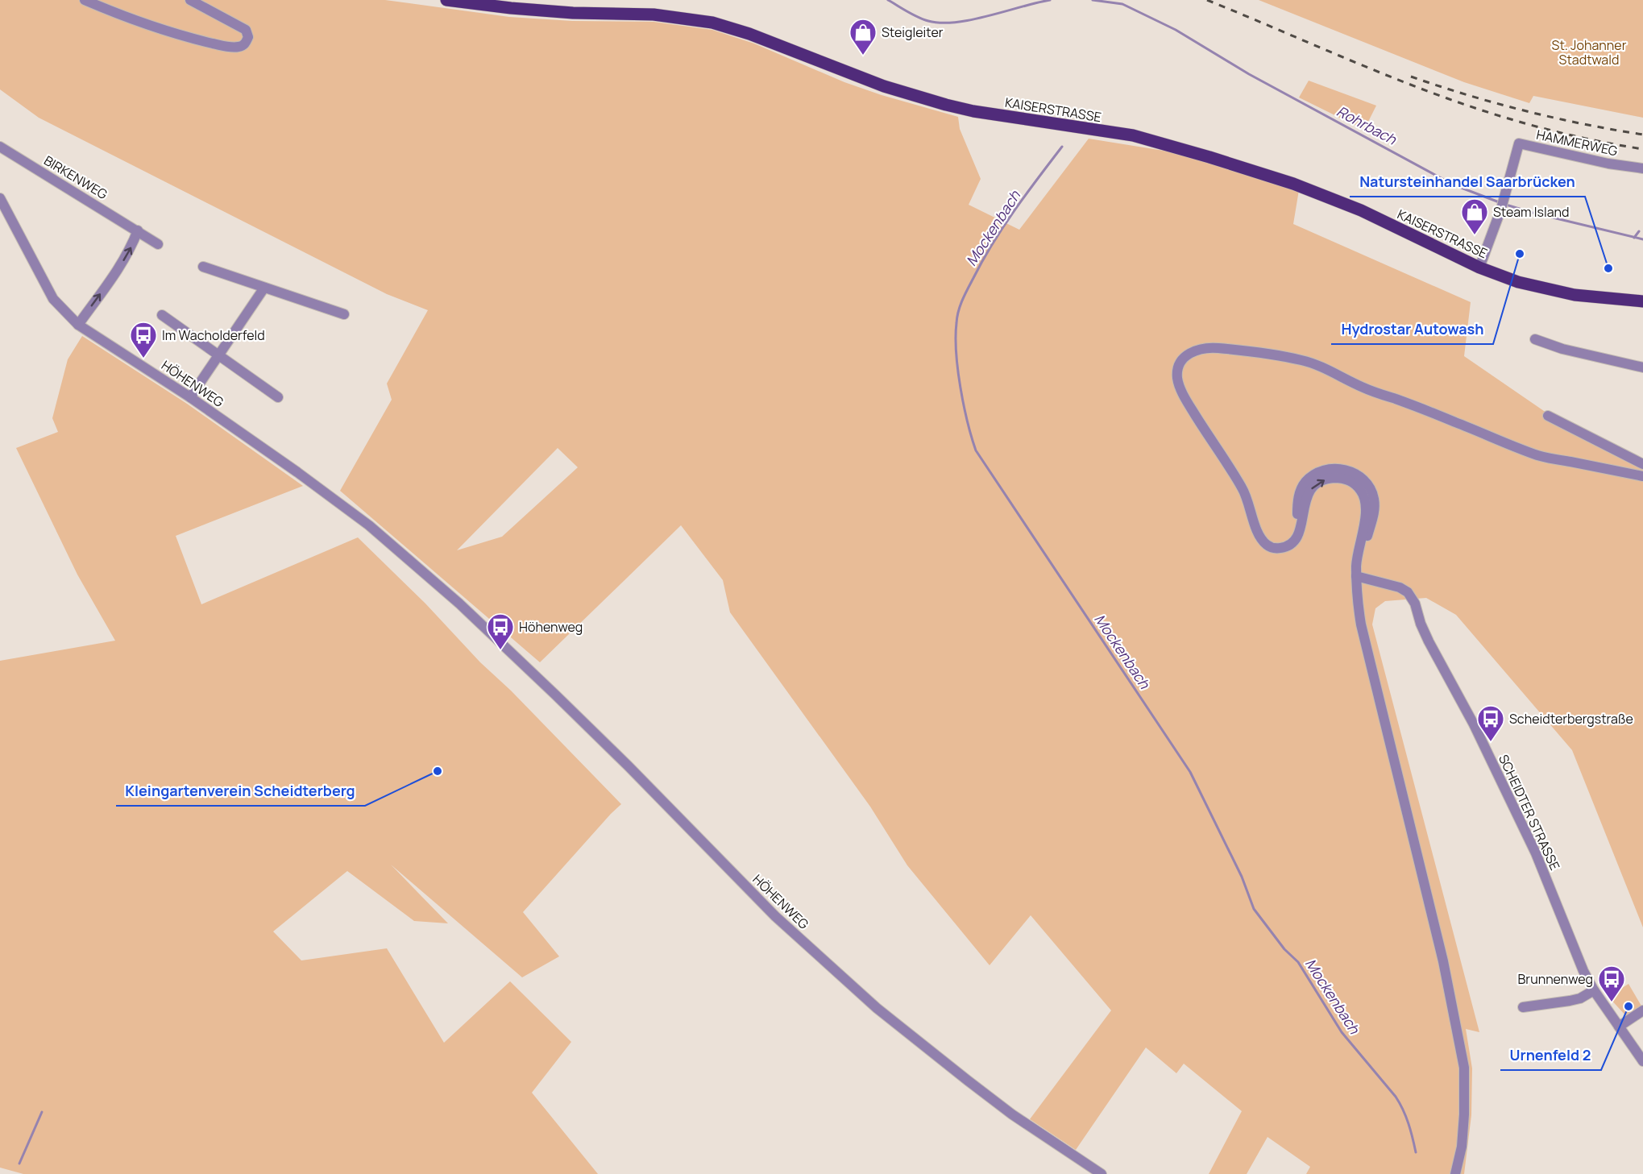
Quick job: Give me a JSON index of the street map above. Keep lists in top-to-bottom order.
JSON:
{
  "streets": {
    "main road": ["KAISERSTRASSE"],
    "street": [
      "HAMMERWEG",
      "BIRKENWEG",
      "HÖHENWEG",
      "SCHEIDTER STRASSE"
    ]
  },
  "crossings": [
    ["KAISERSTRASSE", "HAMMERWEG"]
  ],
  "water": ["Rohrbach", "Mockenbach"],
  "parks": ["St. Johanner Stadtwald"],
  "places": {
    "shop": ["Steigleiter", "Steam Island"],
    "other": [
      "Hydrostar Autowash",
      "Natursteinhandel Saarbrücken",
      "Kleingartenverein Scheidterberg",
      "Urnenfeld 2"
    ],
    "bus stop": [
      "Im Wacholderfeld",
      "Höhenweg",
      "Scheidterbergstraße",
      "Brunnenweg"
    ]
  }
}
